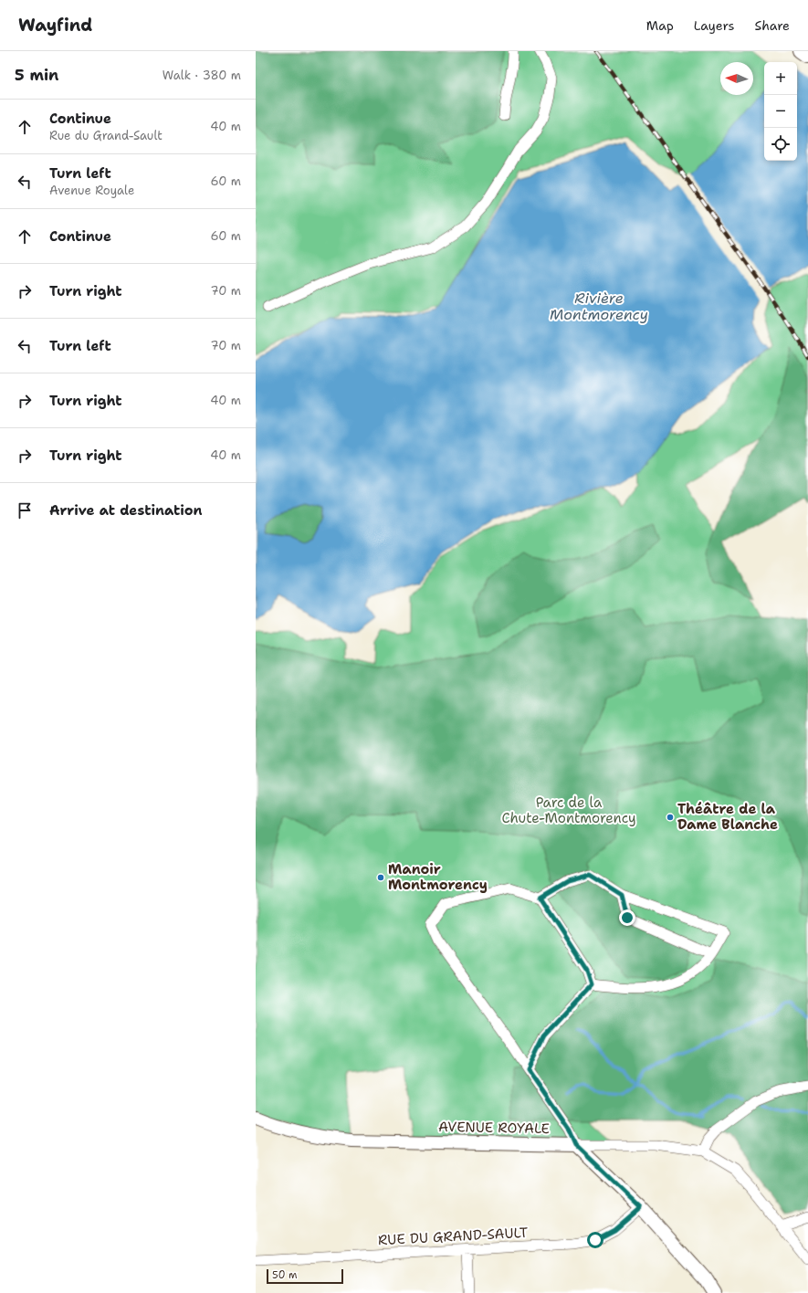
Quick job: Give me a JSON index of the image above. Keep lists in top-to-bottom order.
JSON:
{
  "streets": {
    "main road": ["AVENUE ROYALE"],
    "street": ["RUE DU GRAND-SAULT"]
  },
  "water": ["Rivière Montmorency"],
  "parks": ["Parc de la Chute-Montmorency"],
  "places": ["Théâtre de la Dame Blanche", "Manoir Montmorency"],
  "scale_bar": "50 m",
  "north": "left",
  "page": {
    "header": "Wayfind",
    "nav": ["Map", "Layers", "Share"],
    "heading": ["5 min", "Walk · 380 m"],
    "map_buttons": ["+", "−"],
    "list": [
      ["Continue", "Rue du Grand-Sault", "40 m"],
      ["Turn left", "Avenue Royale", "60 m"],
      ["Continue", "60 m"],
      ["Turn right", "70 m"],
      ["Turn left", "70 m"],
      ["Turn right", "40 m"],
      ["Turn right", "40 m"],
      "Arrive at destination"
    ],
    "scale": "50 m"
  }
}
